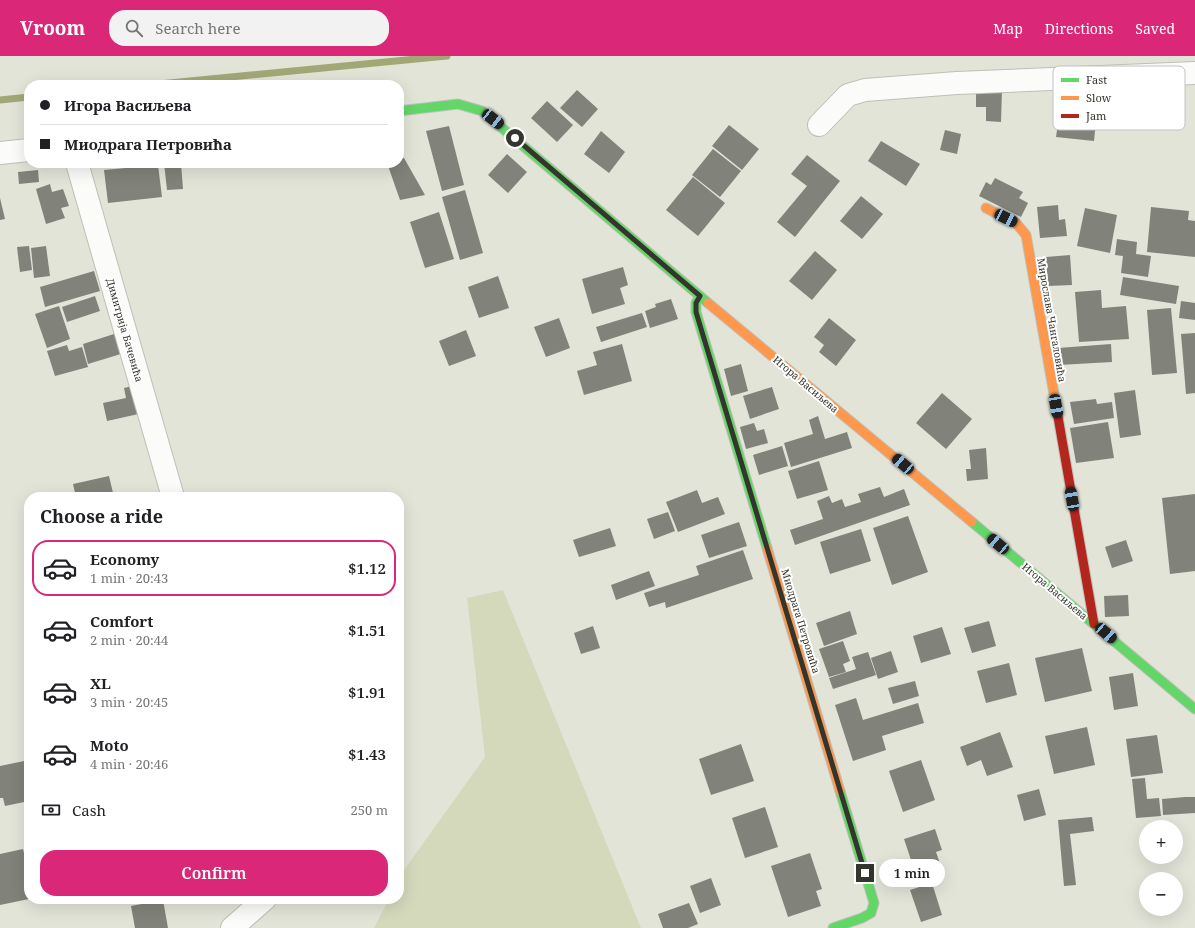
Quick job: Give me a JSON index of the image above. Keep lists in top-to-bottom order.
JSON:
{
  "streets": {
    "street": [
      "Мирослава Чангаловића",
      "Димитрија Бачевића",
      "Игора Васиљева",
      "Миодрага Петровића"
    ]
  },
  "crossings": [
    ["Мирослава Чангаловића", "Игора Васиљева"],
    ["Игора Васиљева", "Миодрага Петровића"]
  ],
  "legend": ["Fast", "Slow", "Jam"],
  "page": {
    "header": "Vroom",
    "search": "Search here",
    "nav": ["Map", "Directions", "Saved"],
    "banner": ["Игора Васиљева", "Миодрага Петровића"],
    "heading": "Choose a ride",
    "list": [
      {
        "name": "Economy",
        "note": "1 min · 20:43",
        "value": "$1.12"
      },
      {
        "name": "Comfort",
        "note": "2 min · 20:44",
        "value": "$1.51"
      },
      {
        "name": "XL",
        "note": "3 min · 20:45",
        "value": "$1.91"
      },
      {
        "name": "Moto",
        "note": "4 min · 20:46",
        "value": "$1.43"
      }
    ],
    "pay": ["Cash", "250 m"],
    "map_buttons": ["+", "−"],
    "buttons": "Confirm",
    "bubble": "1 min"
  }
}
